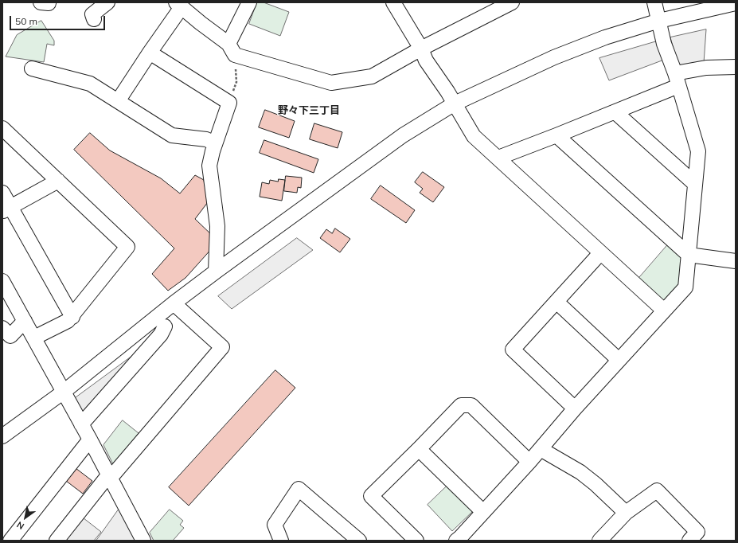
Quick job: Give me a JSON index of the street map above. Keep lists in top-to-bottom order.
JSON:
{
  "districts": ["野々下三丁目"],
  "scale_bar": "50 m",
  "north": "bottom left"
}
